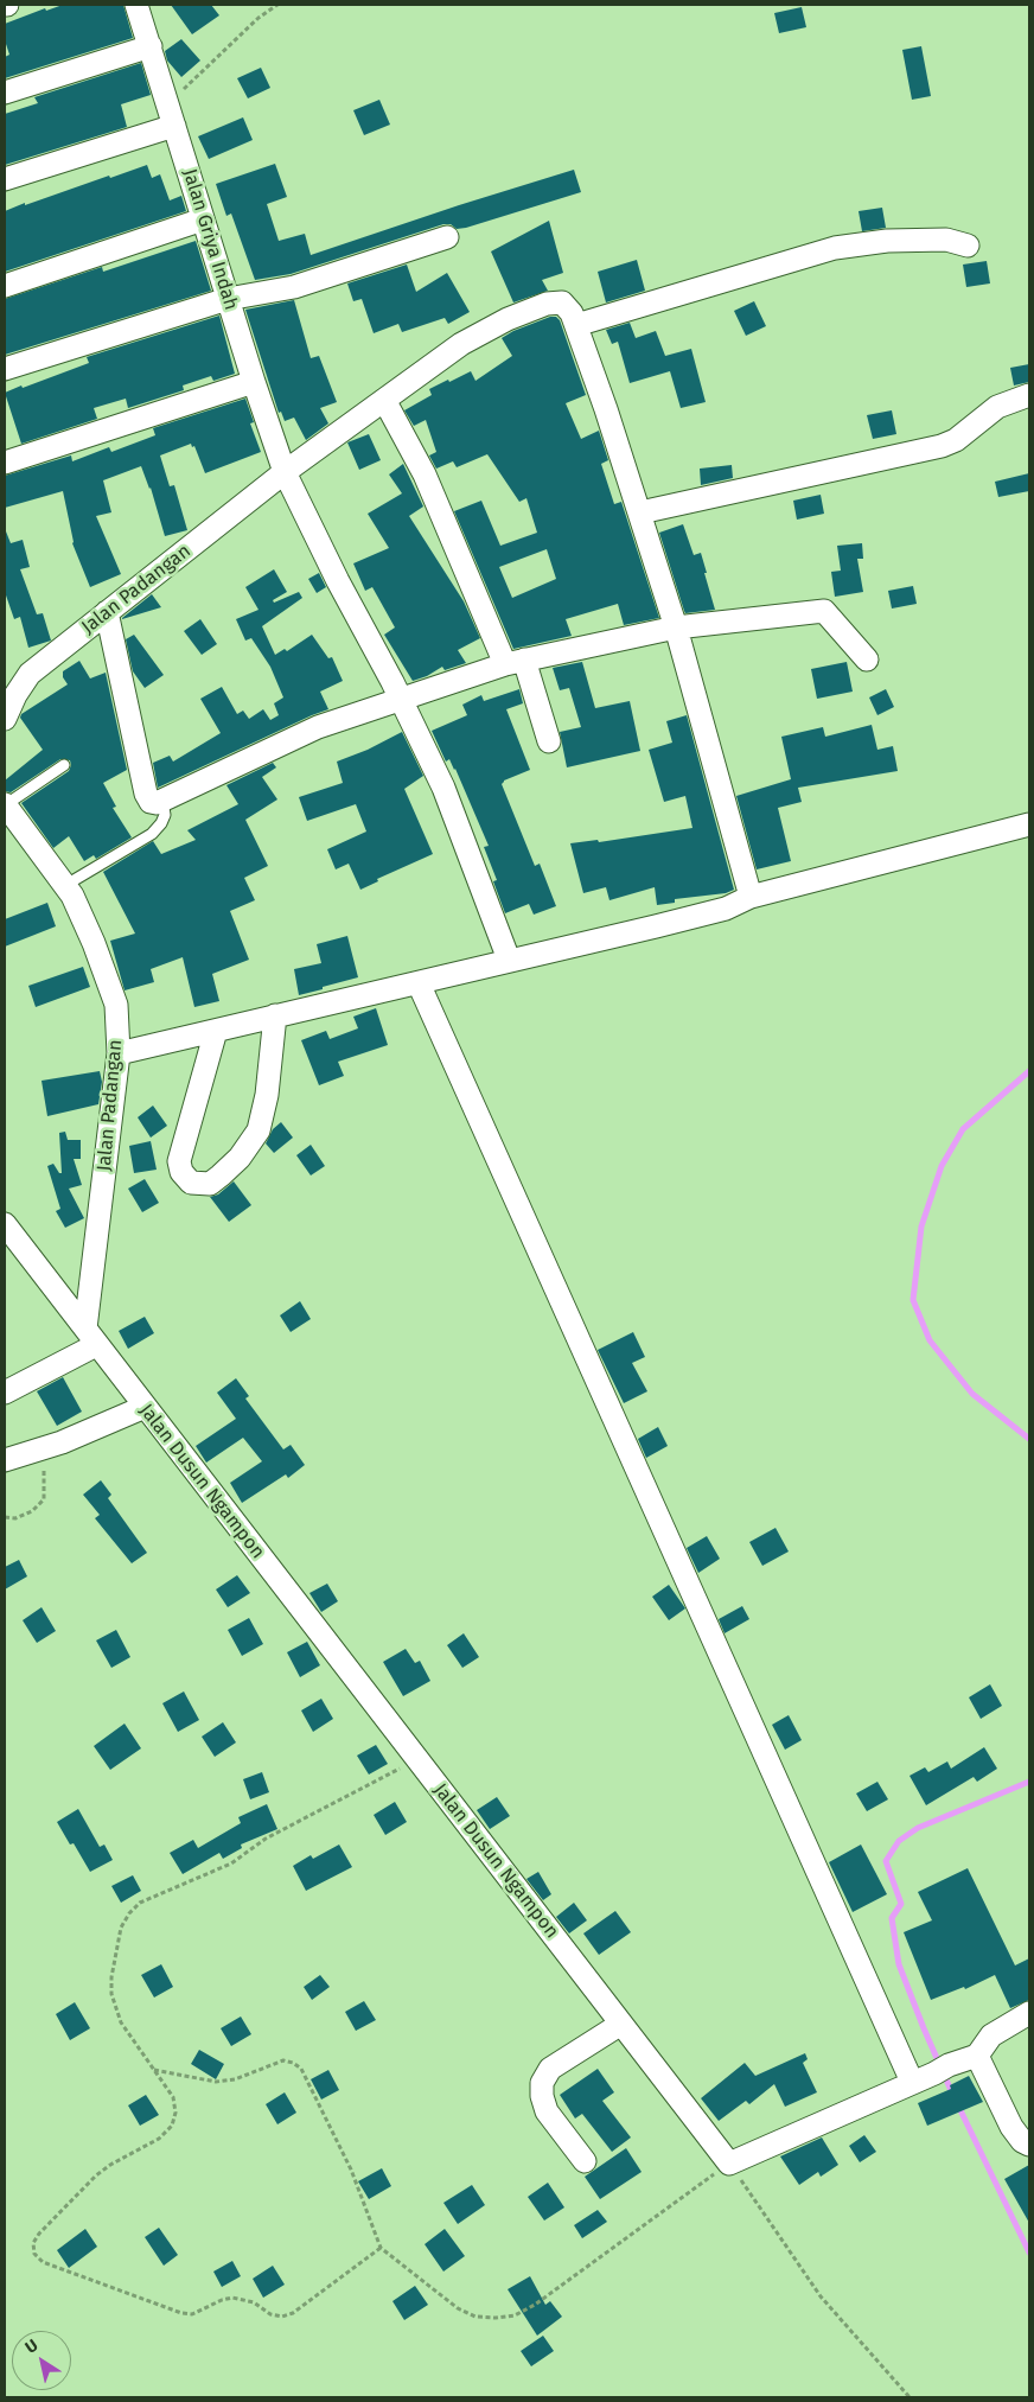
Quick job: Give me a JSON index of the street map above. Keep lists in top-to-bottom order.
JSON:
{
  "streets": {
    "street": ["Jalan Griya Indah", "Jalan Padangan", "Jalan Dusun Ngampon"]
  },
  "crossings": [
    ["Jalan Griya Indah", "Jalan Padangan"],
    ["Jalan Padangan", "Jalan Dusun Ngampon"]
  ],
  "north": "top left"
}
